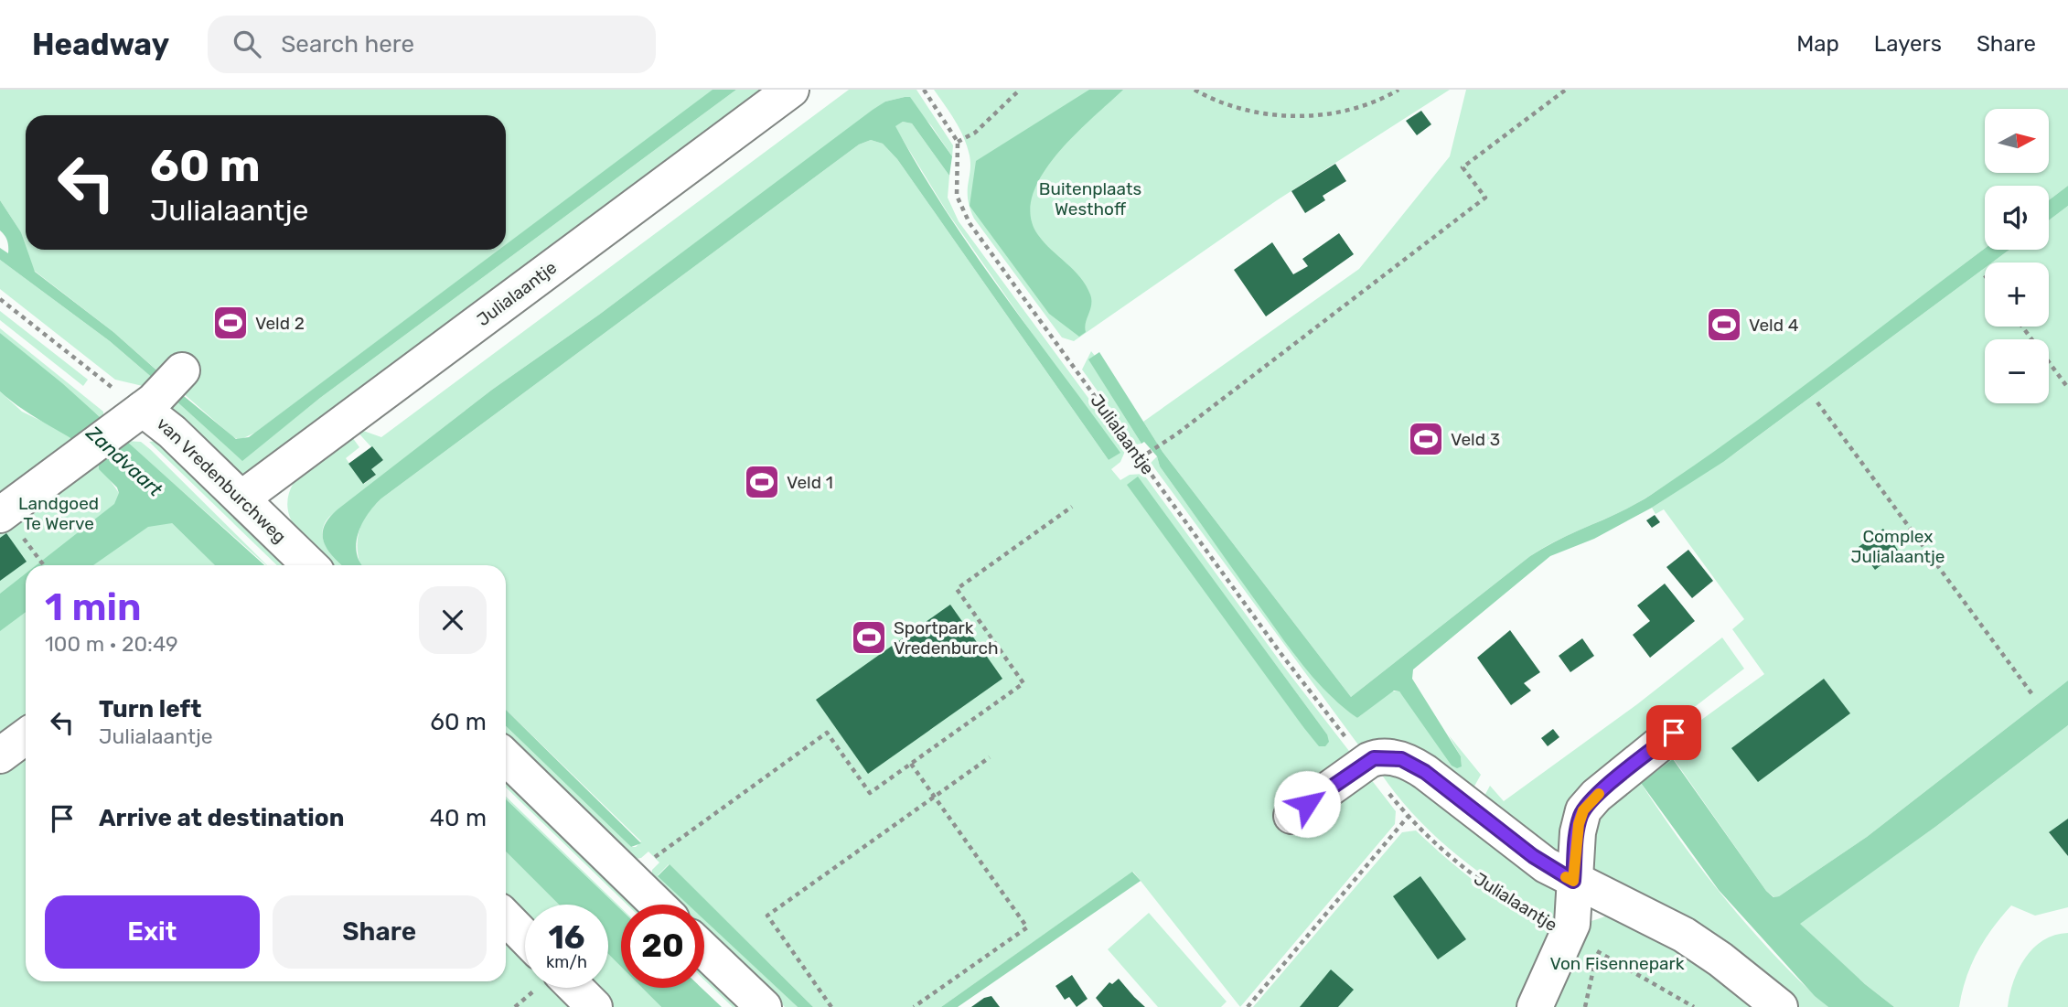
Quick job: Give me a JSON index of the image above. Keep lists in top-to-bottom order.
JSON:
{
  "streets": {
    "street": ["Julialaantje", "van Vredenburchweg"]
  },
  "crossings": [
    ["Julialaantje", "van Vredenburchweg"]
  ],
  "water": ["Zandvaart"],
  "parks": [
    "Buitenplaats Westhoff",
    "Landgoed Te Werve",
    "Complex Julialaantje",
    "Von Fisennepark"
  ],
  "places": {
    "sports": [
      "Veld 2",
      "Veld 4",
      "Veld 3",
      "Veld 1",
      "Sportpark Vredenburch"
    ]
  },
  "north": "right",
  "page": {
    "header": "Headway",
    "search": "Search here",
    "nav": ["Map", "Layers", "Share"],
    "map_buttons": ["+", "−"],
    "turn": ["60 m", "Julialaantje"],
    "heading": ["1 min", "100 m · 20:49"],
    "list": [
      {
        "name": "Turn left",
        "note": "Julialaantje",
        "value": "60 m"
      },
      {
        "name": "Arrive at destination",
        "value": "40 m"
      }
    ],
    "buttons": ["Exit", "Share"],
    "speed": "16 km/h",
    "limit": "20"
  }
}
